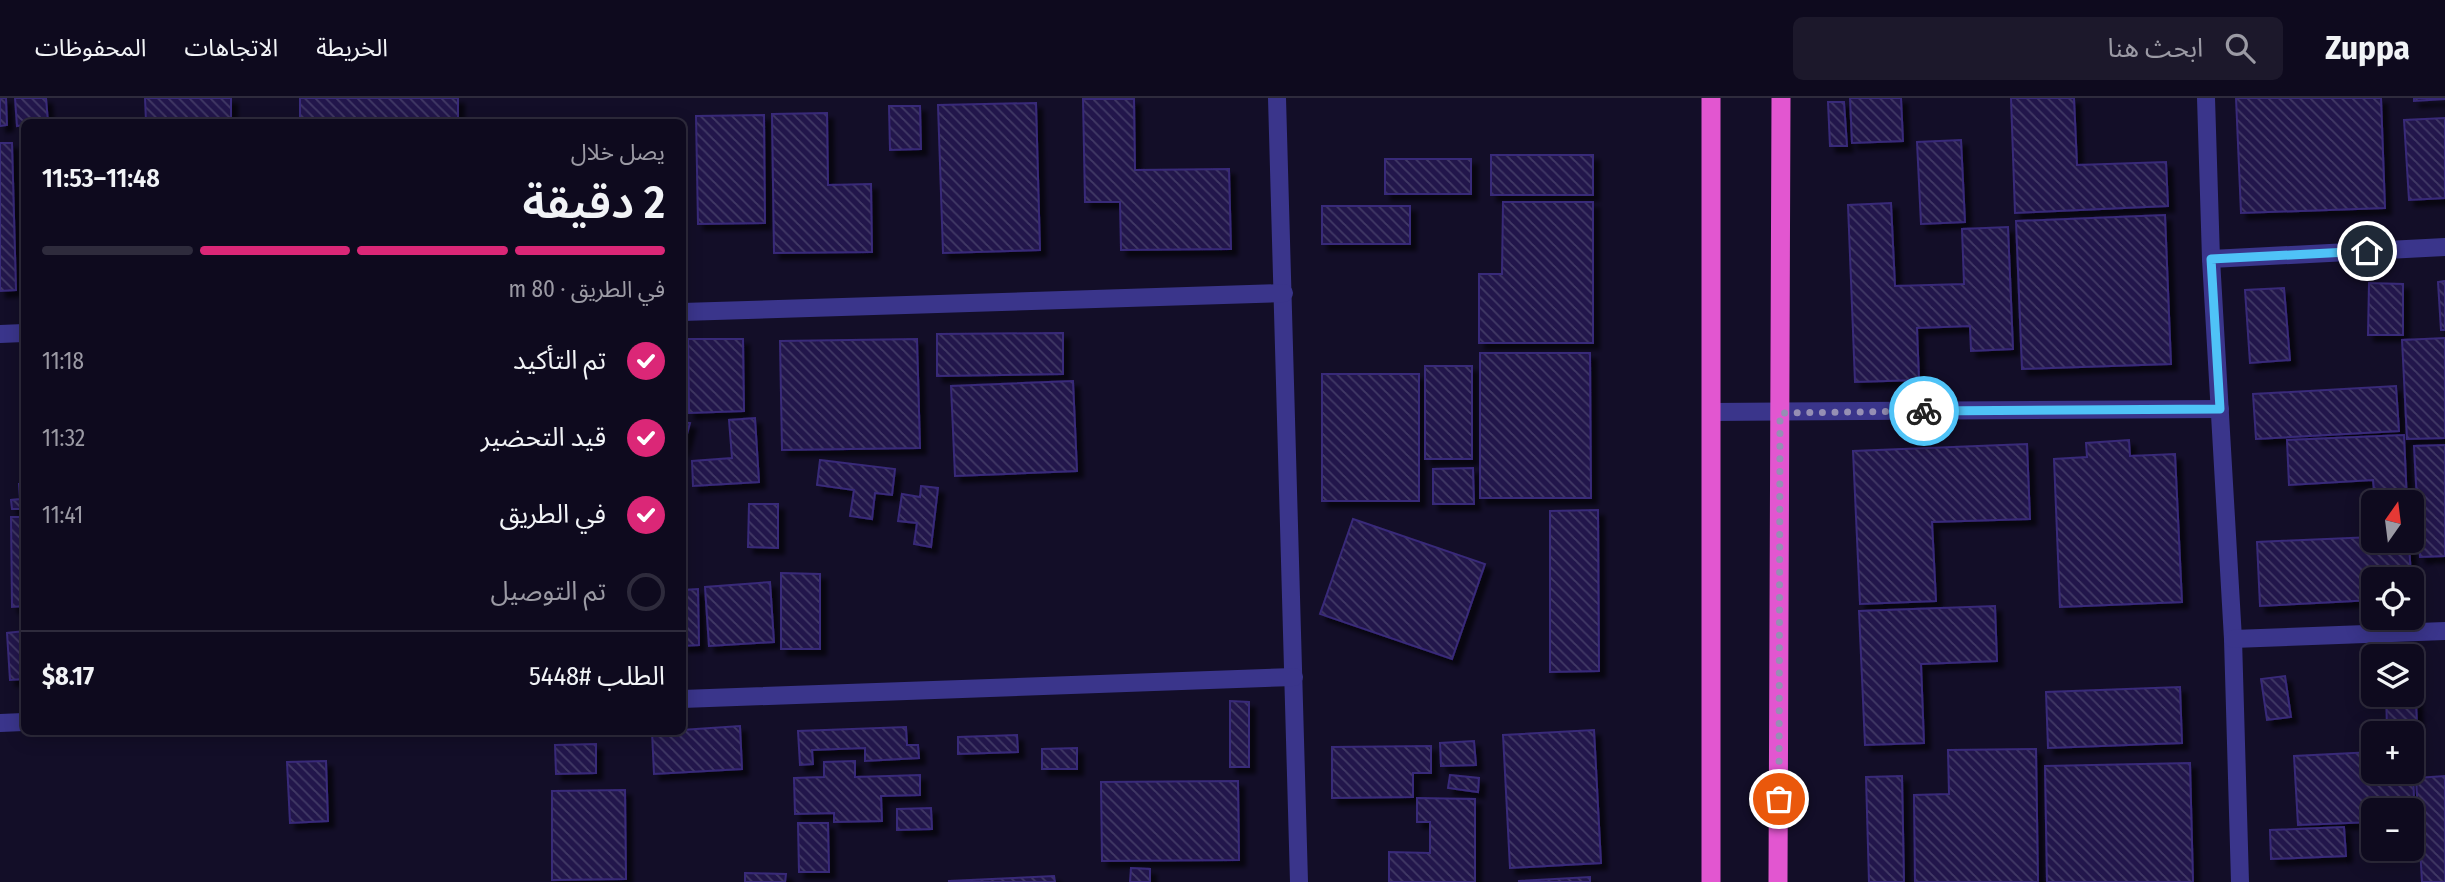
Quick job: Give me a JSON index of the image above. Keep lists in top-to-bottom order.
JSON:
{
  "north": "top",
  "page": {
    "header": "Zuppa",
    "search": "ابحث هنا",
    "nav": ["الخريطة", "الاتجاهات", "المحفوظات"],
    "heading": ["2 دقيقة", "يصل خلال", "11:48–11:53"],
    "panel": ["الطلب #5448", "$8.17"],
    "bar": "في الطريق · 80 m",
    "list": [
      ["تم التأكيد", "11:18"],
      ["قيد التحضير", "11:32"],
      ["في الطريق", "11:41"],
      "تم التوصيل"
    ],
    "map_buttons": ["+", "−"]
  }
}
